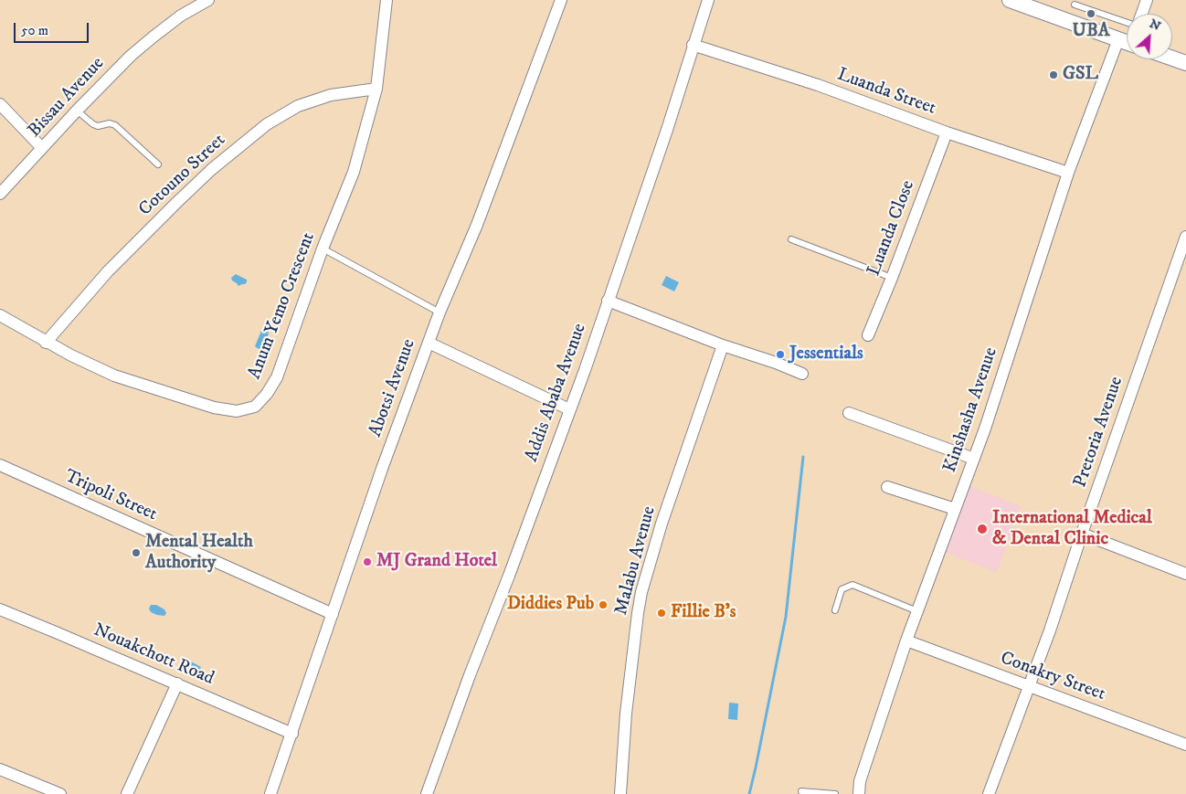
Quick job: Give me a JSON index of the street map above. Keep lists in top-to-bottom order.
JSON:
{
  "streets": {
    "street": [
      "Luanda Street",
      "Bissau Avenue",
      "Cotouno Street",
      "Luanda Close",
      "Anum Yemo Crescent",
      "Abotsi Avenue",
      "Addis Ababa Avenue",
      "Kinshasha Avenue",
      "Pretoria Avenue",
      "Tripoli Street",
      "Malabu Avenue",
      "Nouakchott Road",
      "Conakry Street"
    ]
  },
  "crossings": [
    ["Luanda Street", "Luanda Close"],
    ["Luanda Street", "Addis Ababa Avenue"],
    ["Luanda Street", "Kinshasha Avenue"],
    ["Cotouno Street", "Anum Yemo Crescent"],
    ["Abotsi Avenue", "Tripoli Street"],
    ["Abotsi Avenue", "Nouakchott Road"],
    ["Kinshasha Avenue", "Conakry Street"],
    ["Pretoria Avenue", "Conakry Street"]
  ],
  "places": [
    "UBA",
    "GSL",
    "Jessentials",
    "International Medical & Dental Clinic",
    "Mental Health Authority",
    "MJ Grand Hotel",
    "Diddies Pub",
    "Fillie B's"
  ],
  "scale_bar": "50 m",
  "north": "top right"
}
